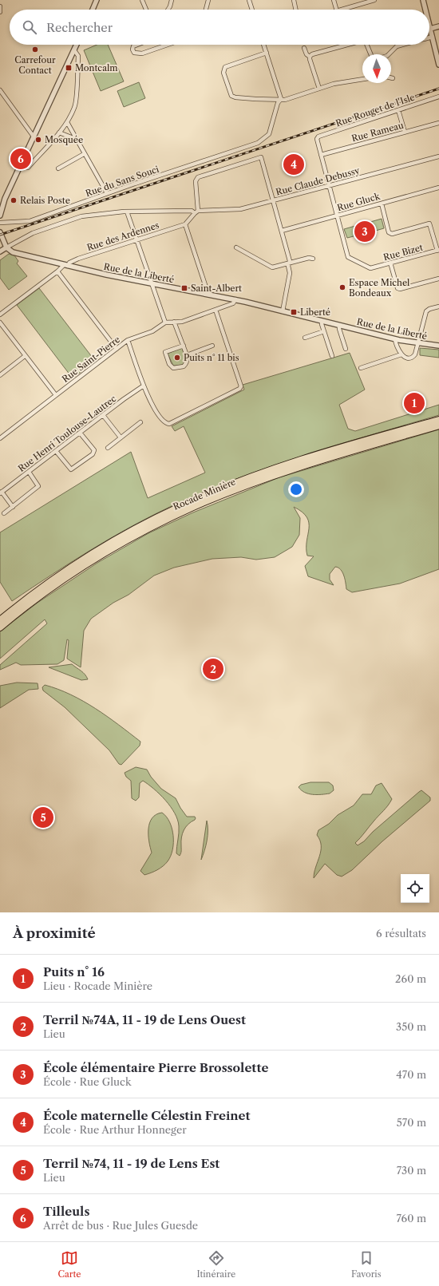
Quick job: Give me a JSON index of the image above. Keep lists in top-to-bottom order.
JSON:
{
  "streets": {
    "highway": ["Rocade Minière"],
    "street": [
      "Rue Rouget de l'Isle",
      "Rue Rameau",
      "Rue du Sans Souci",
      "Rue Claude Debussy",
      "Rue Gluck",
      "Rue des Ardennes",
      "Rue Bizet",
      "Rue de la Liberté",
      "Rue Saint-Pierre",
      "Rue Henri Toulouse-Lautrec"
    ]
  },
  "crossings": [
    ["Rue Rouget de l'Isle", "Rue Rameau"],
    ["Rue Claude Debussy", "Rue de la Liberté"],
    ["Rue Gluck", "Rue Bizet"],
    ["Rue des Ardennes", "Rue de la Liberté"],
    ["Rue de la Liberté", "Rue Saint-Pierre"]
  ],
  "places": {
    "other": [
      "Carrefour Contact",
      "Mosquée",
      "Relais Poste",
      "Espace Michel Bondeaux",
      "Puits n° 11 bis"
    ],
    "transit": ["Montcalm", "Saint-Albert", "Liberté"]
  },
  "north": "bottom",
  "page": {
    "search": "Rechercher",
    "pins": [
      "6",
      "4",
      "3",
      "1",
      "2",
      "5"
    ],
    "heading": ["À proximité", "6 résultats"],
    "list": [
      {
        "mark": "1",
        "name": "Puits n° 16",
        "note": "Lieu · Rocade Minière",
        "value": "260 m"
      },
      {
        "mark": "2",
        "name": "Terril №74A, 11 - 19 de Lens Ouest",
        "note": "Lieu",
        "value": "350 m"
      },
      {
        "mark": "3",
        "name": "École élémentaire Pierre Brossolette",
        "note": "École · Rue Gluck",
        "value": "470 m"
      },
      {
        "mark": "4",
        "name": "École maternelle Célestin Freinet",
        "note": "École · Rue Arthur Honneger",
        "value": "570 m"
      },
      {
        "mark": "5",
        "name": "Terril №74, 11 - 19 de Lens Est",
        "note": "Lieu",
        "value": "730 m"
      },
      {
        "mark": "6",
        "name": "Tilleuls",
        "note": "Arrêt de bus · Rue Jules Guesde",
        "value": "760 m"
      }
    ],
    "nav": ["Carte", "Itinéraire", "Favoris"]
  }
}
